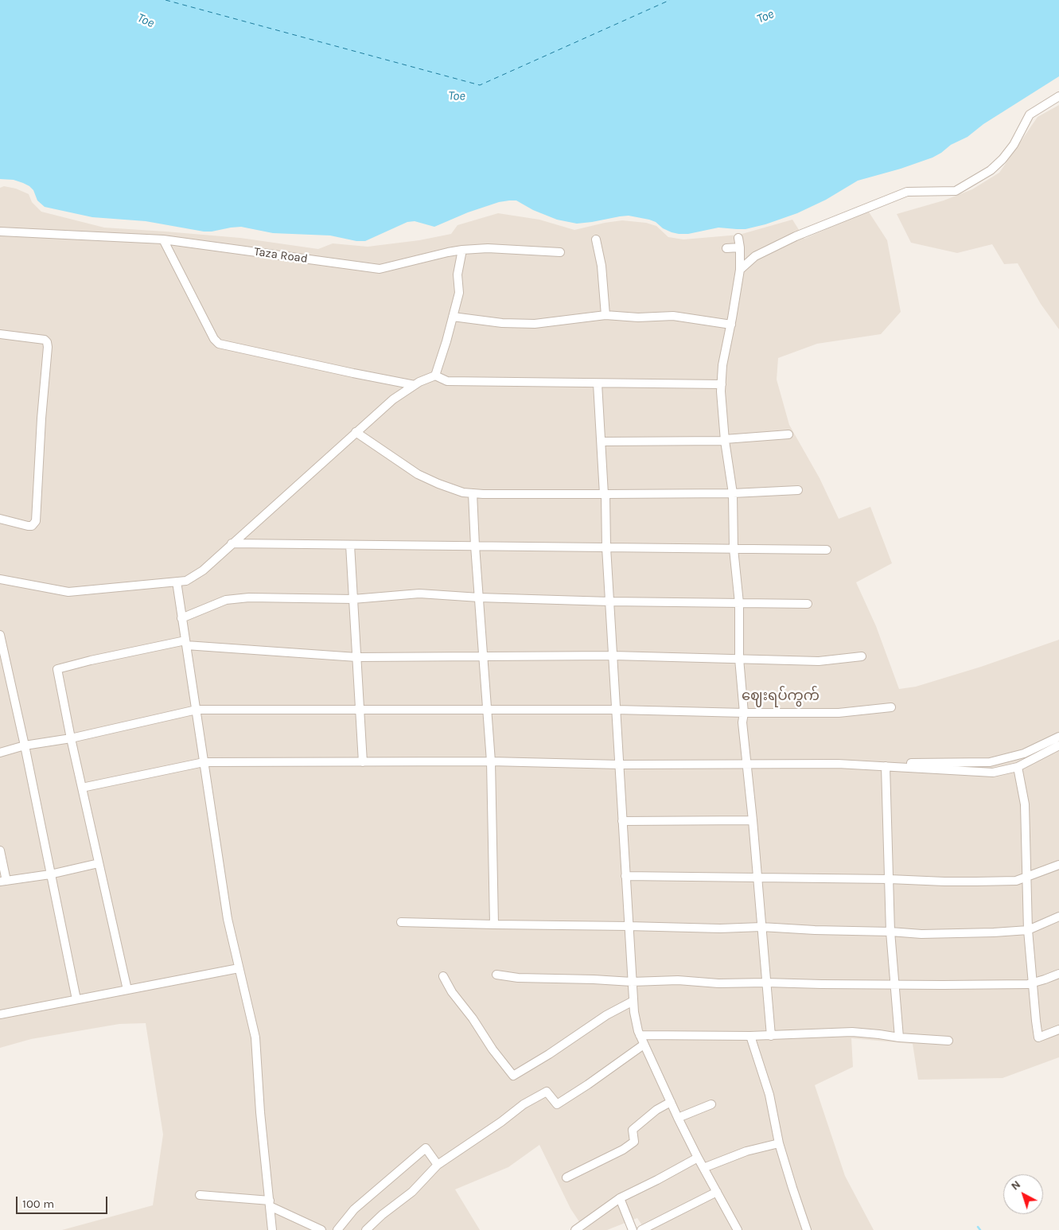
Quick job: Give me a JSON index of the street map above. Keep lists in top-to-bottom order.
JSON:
{
  "streets": {
    "street": ["Taza Road"]
  },
  "districts": ["ဈေးရပ်ကွက်"],
  "water": ["Toe"],
  "scale_bar": "100 m",
  "north": "top left"
}
